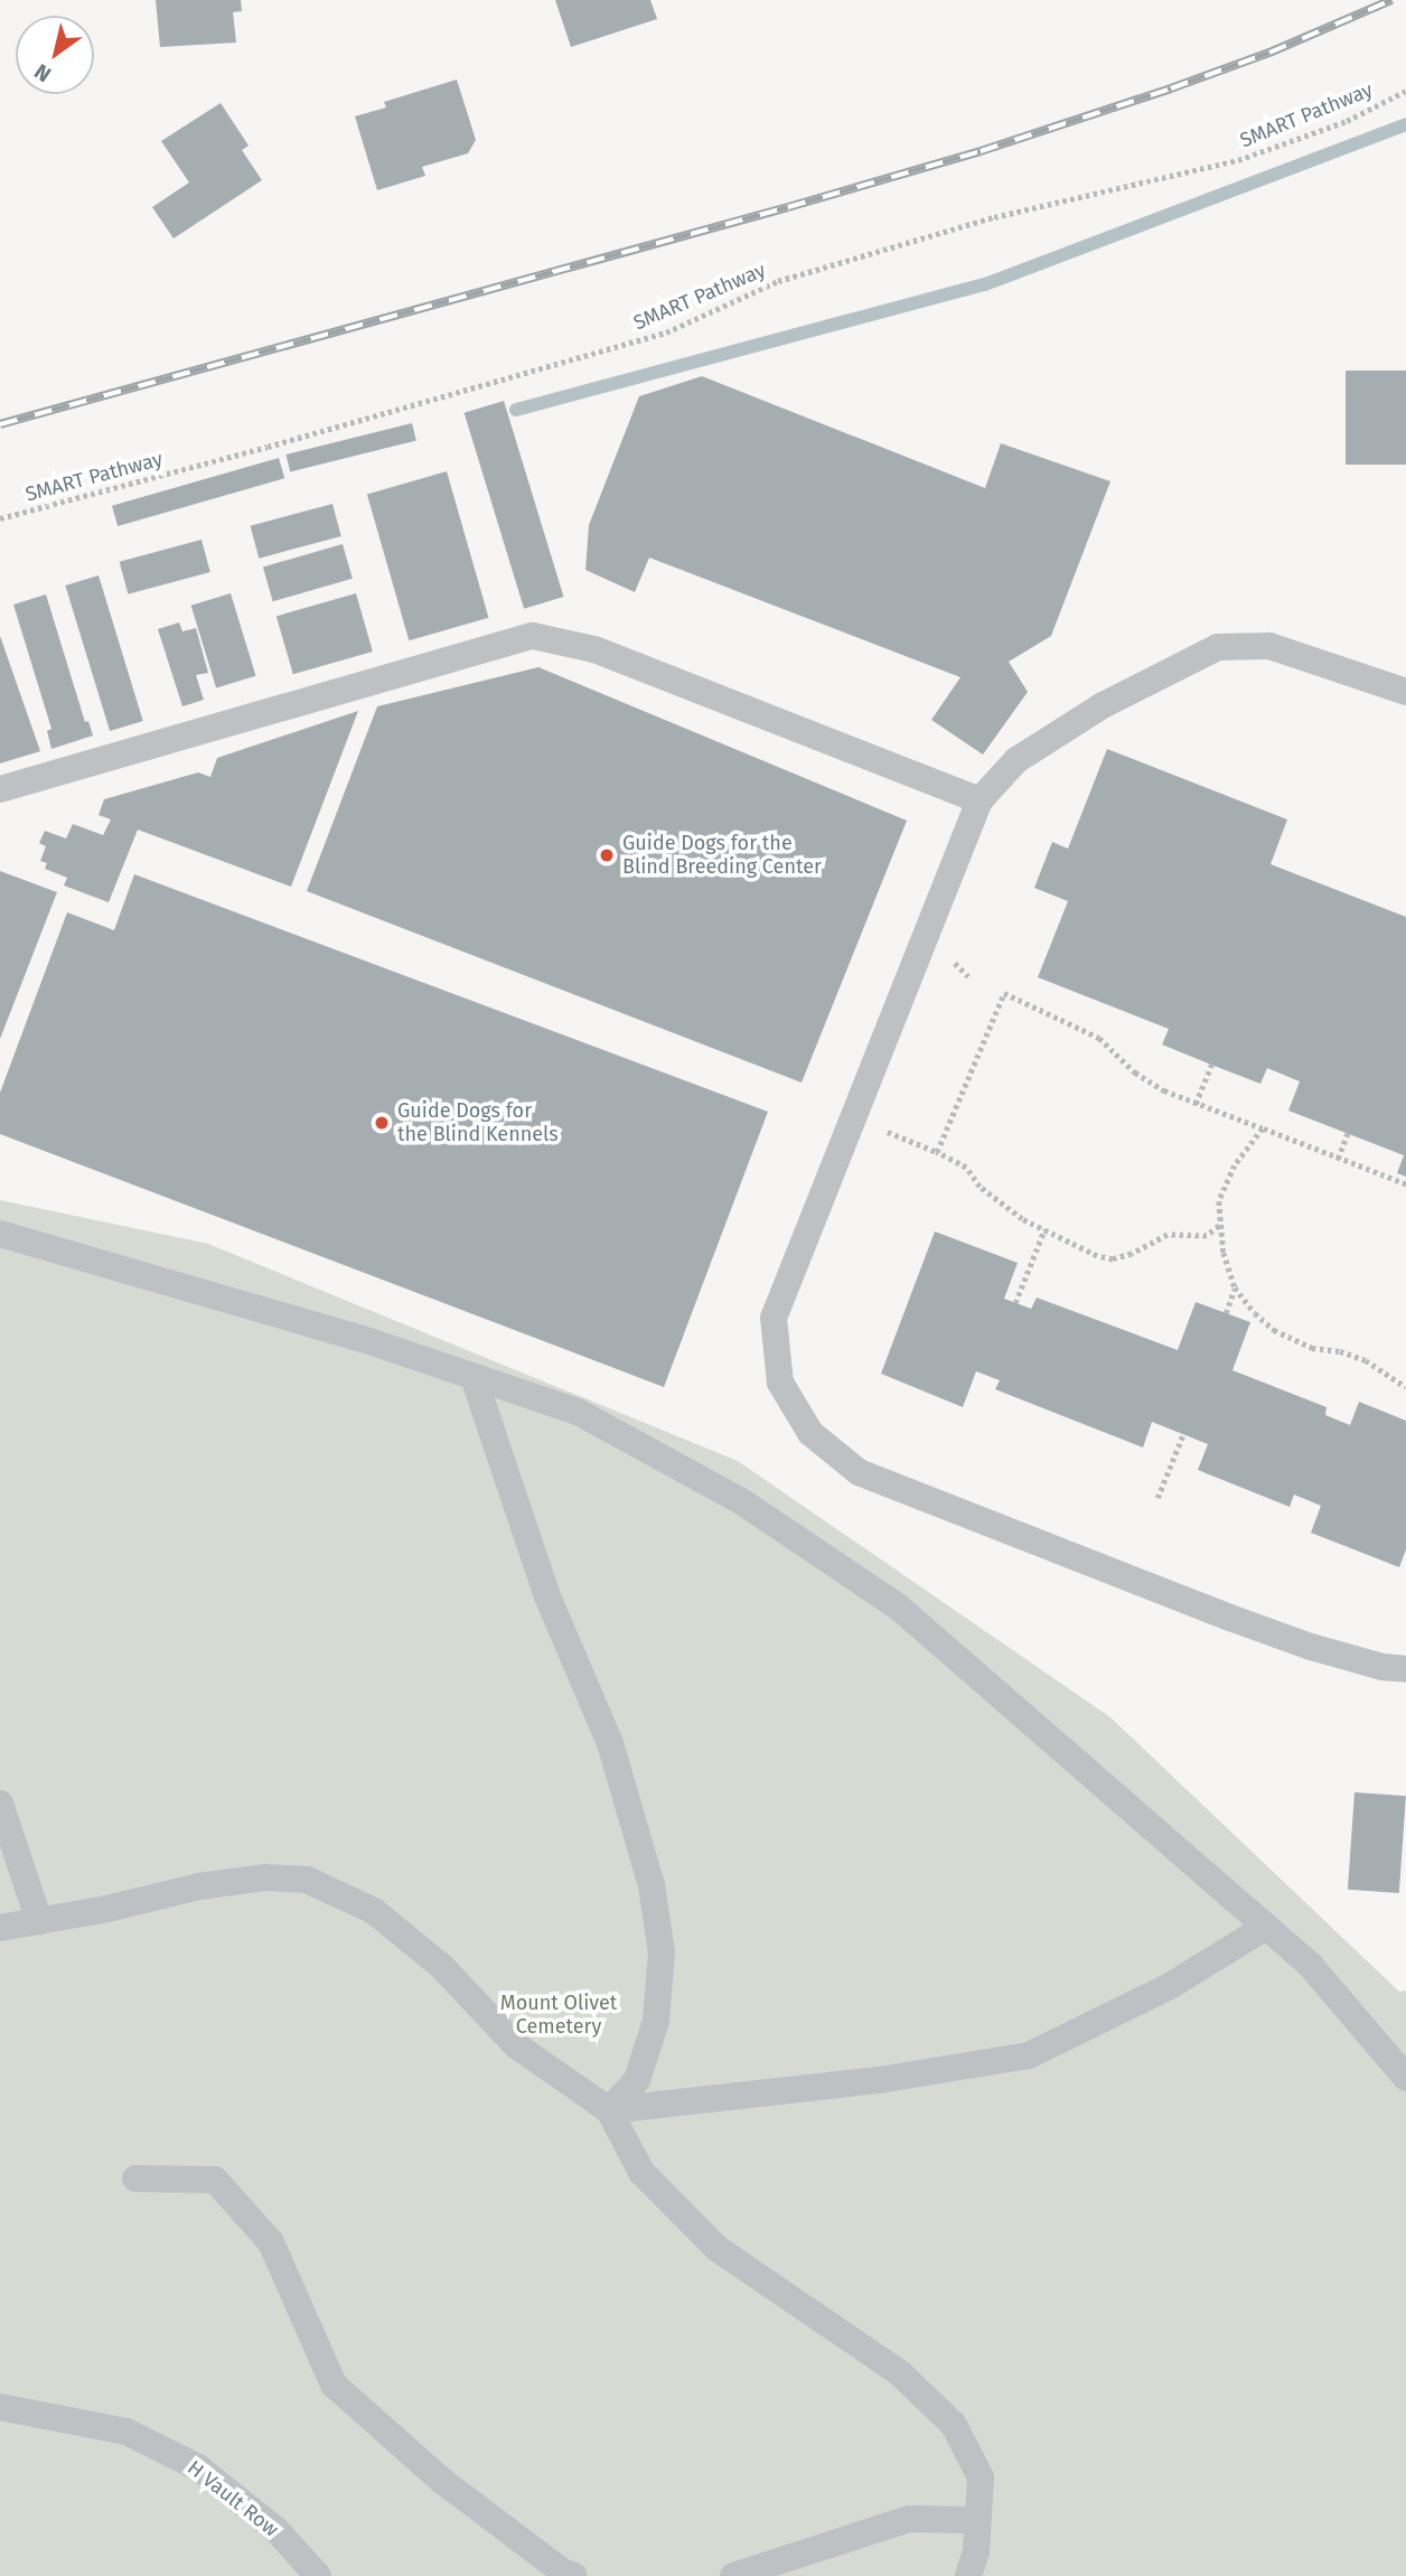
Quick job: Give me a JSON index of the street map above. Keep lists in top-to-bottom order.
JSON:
{
  "streets": {
    "lane": ["H Vault Row"],
    "path": ["SMART Pathway"]
  },
  "parks": ["Mount Olivet Cemetery"],
  "places": ["Guide Dogs for the Blind Breeding Center", "Guide Dogs for the Blind Kennels"],
  "north": "bottom left"
}
